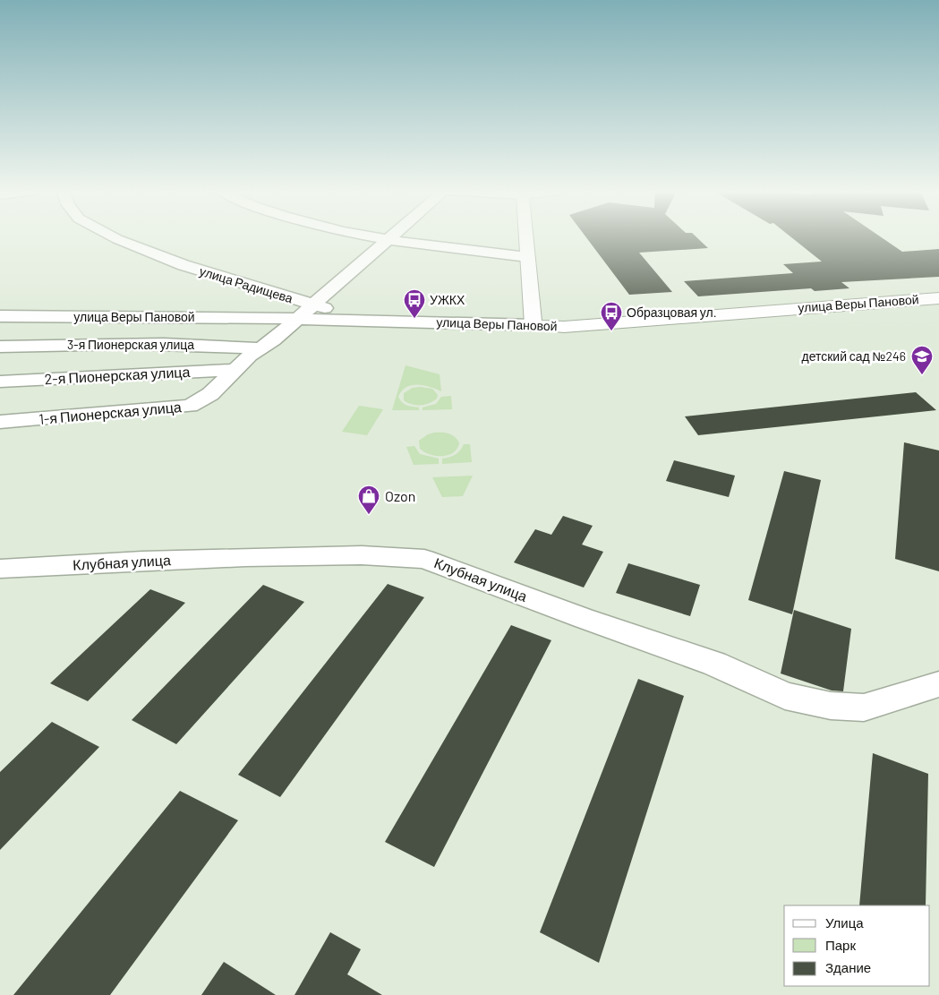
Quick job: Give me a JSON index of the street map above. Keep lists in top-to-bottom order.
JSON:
{
  "streets": {
    "street": [
      "улица Радищева",
      "улица Веры Пановой",
      "3-я Пионерская улица",
      "2-я Пионерская улица",
      "1-я Пионерская улица",
      "Клубная улица"
    ]
  },
  "crossings": [
    ["улица Радищева", "улица Веры Пановой"],
    ["улица Радищева", "1-я Пионерская улица"],
    ["улица Веры Пановой", "1-я Пионерская улица"],
    ["3-я Пионерская улица", "1-я Пионерская улица"],
    ["2-я Пионерская улица", "1-я Пионерская улица"]
  ],
  "places": {
    "bus stop": ["УЖКХ", "Образцовая ул."],
    "school or university": ["детский сад №246"],
    "shop": ["Ozon"]
  },
  "legend": ["Улица", "Парк", "Здание"]
}
